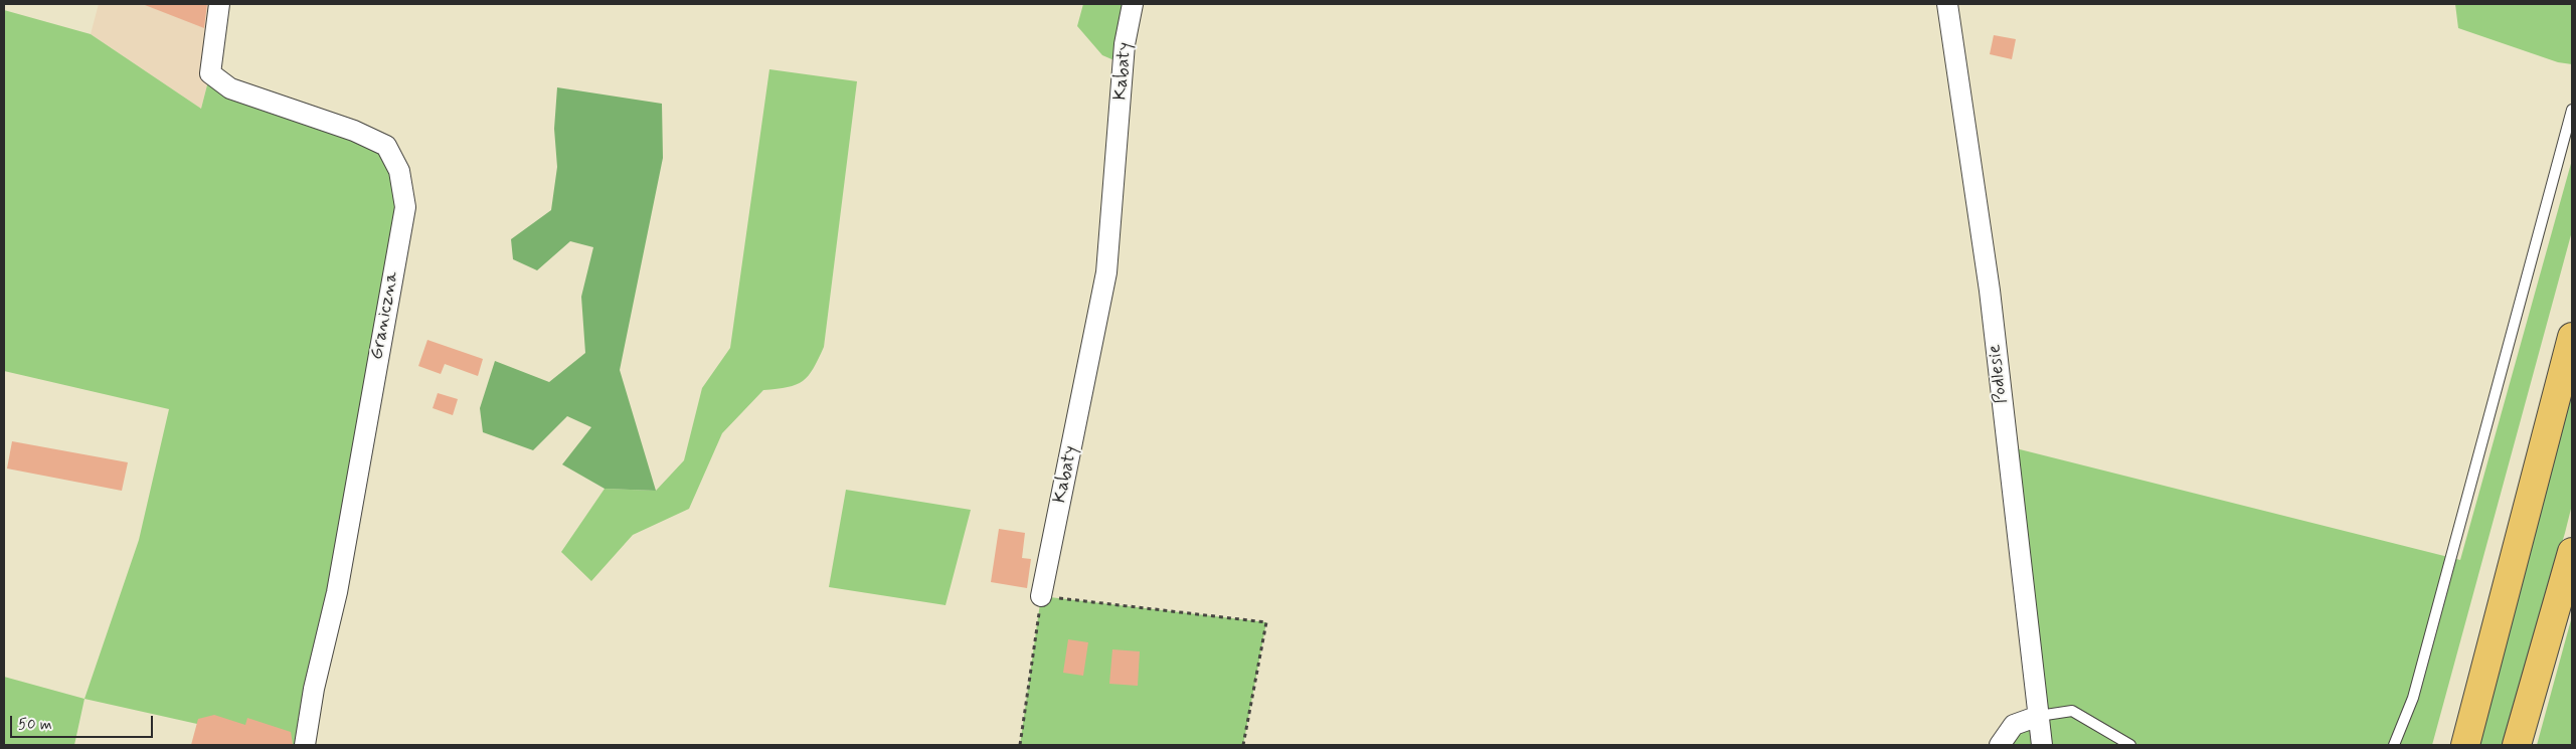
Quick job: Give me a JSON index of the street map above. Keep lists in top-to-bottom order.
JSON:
{
  "streets": {
    "street": ["Kabaty", "Graniczna", "Podlesie"]
  },
  "scale_bar": "50 m"
}
